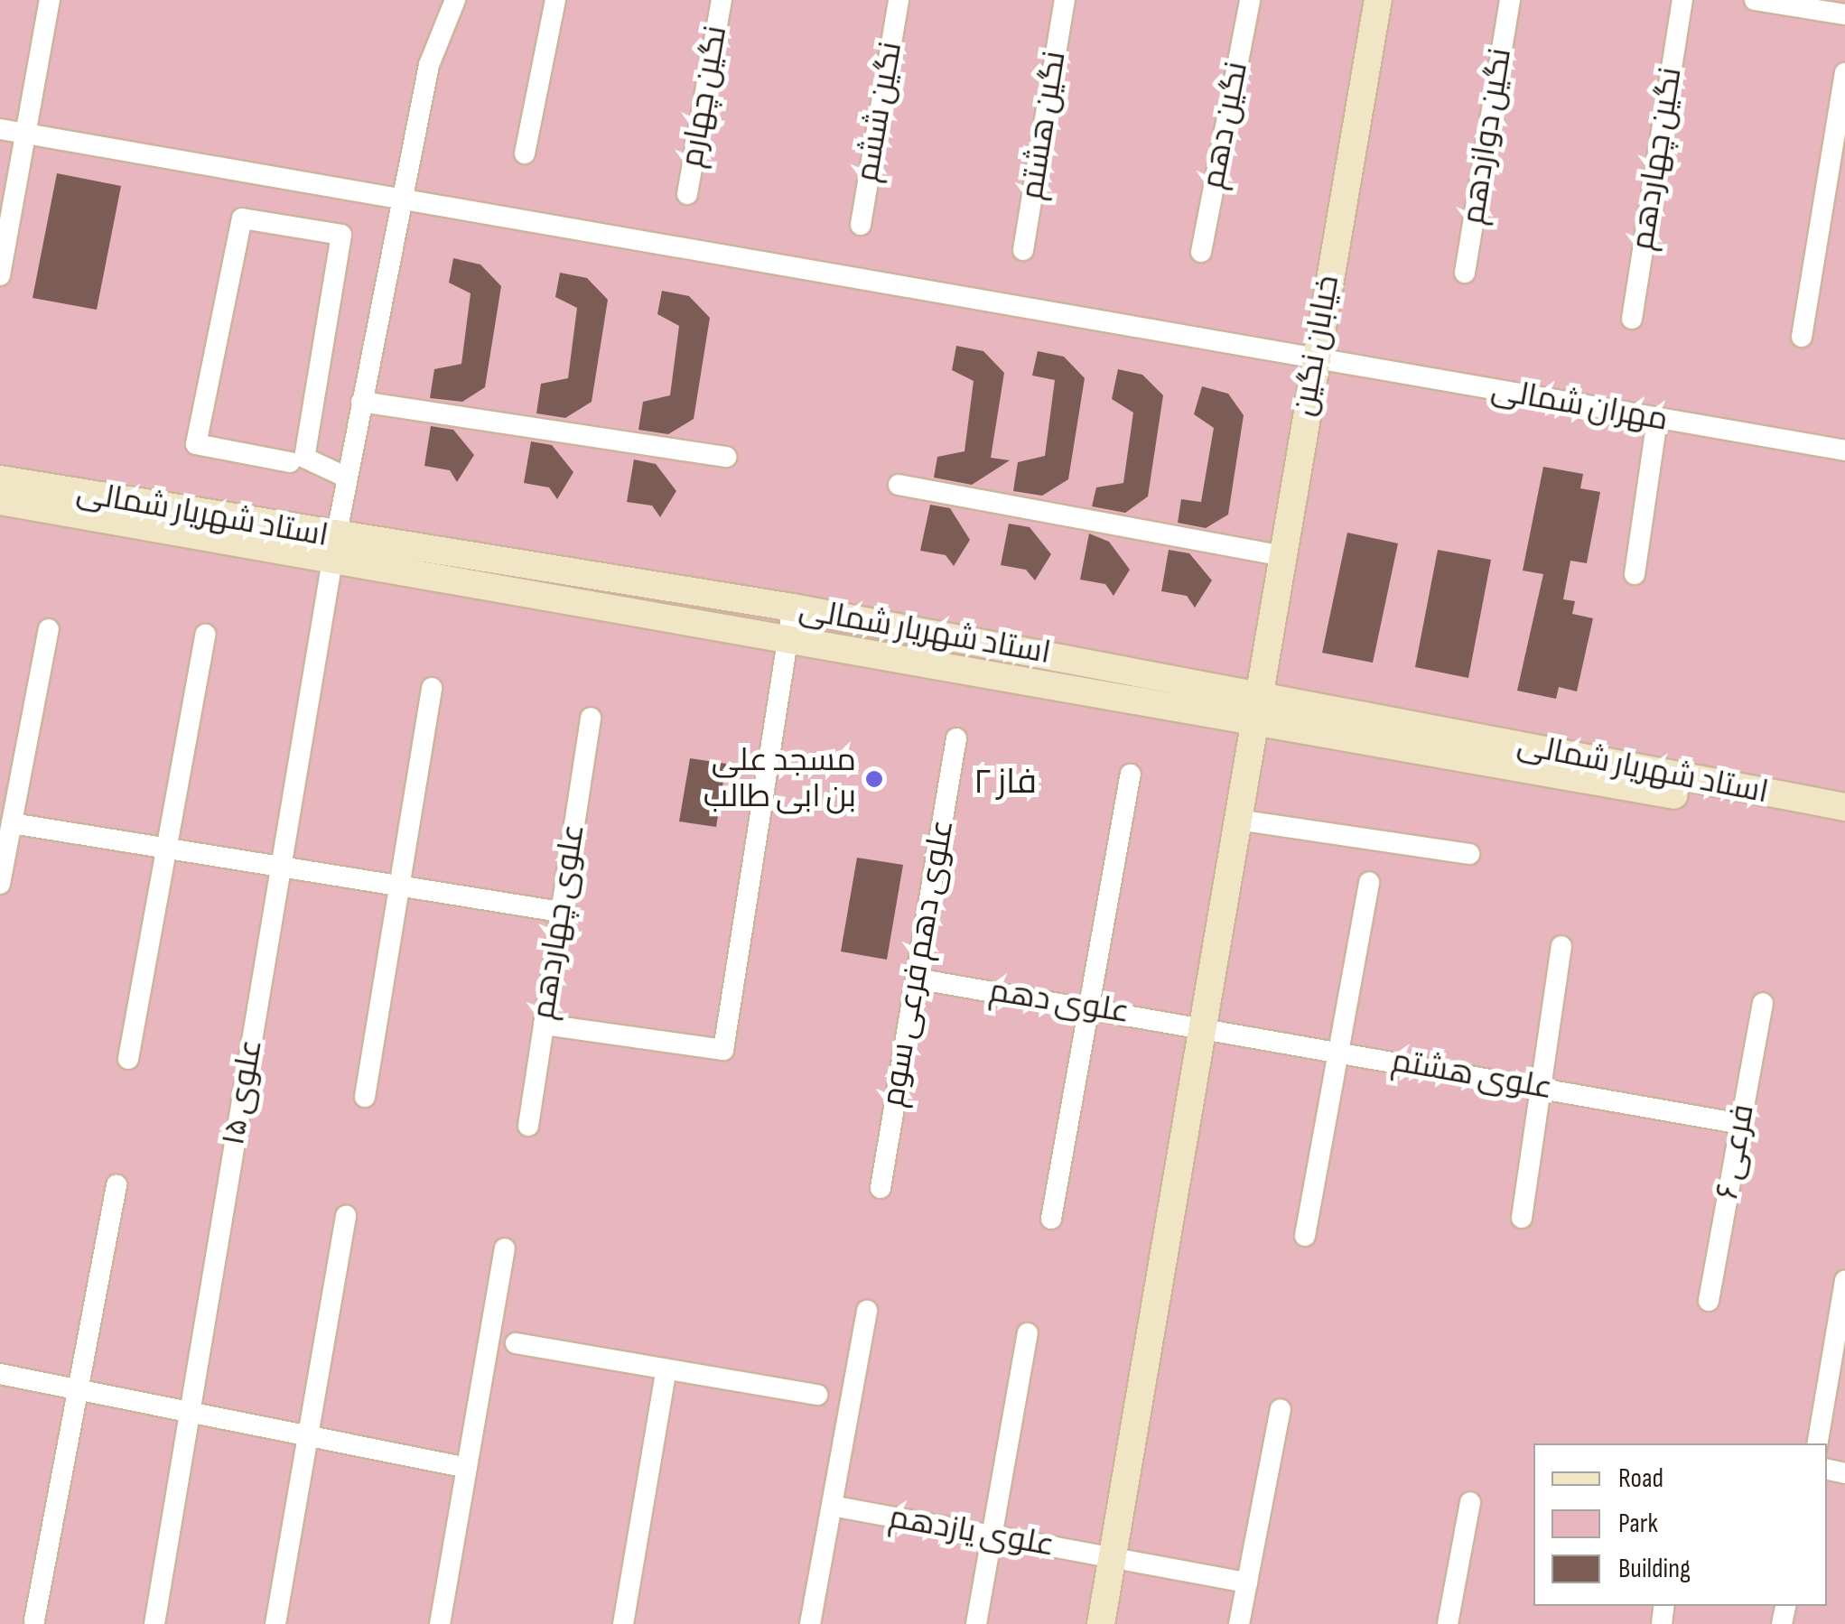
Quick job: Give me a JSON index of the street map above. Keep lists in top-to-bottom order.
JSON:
{
  "streets": {
    "street": [
      "نگین چهارم",
      "نگین ششم",
      "نگین هشتم",
      "نگین دهم",
      "نگین دوازدهم",
      "نگین چهاردهم",
      "خیابان نگین",
      "مهران شمالی",
      "استاد شهریار شمالی",
      "علوی چهاردهم",
      "علوی دهم فرعی سوم",
      "علوی دهم",
      "علوی هشتم",
      "علوی ۱۵",
      "فرعی ۶",
      "علوی یازدهم"
    ]
  },
  "crossings": [
    ["خیابان نگین", "مهران شمالی"],
    ["خیابان نگین", "استاد شهریار شمالی"],
    ["خیابان نگین", "علوی دهم"],
    ["خیابان نگین", "علوی هشتم"],
    ["خیابان نگین", "علوی یازدهم"],
    ["مهران شمالی", "علوی ۱۵"],
    ["استاد شهریار شمالی", "علوی ۱۵"],
    ["علوی دهم فرعی سوم", "علوی دهم"],
    ["علوی دهم", "علوی هشتم"],
    ["علوی هشتم", "فرعی ۶"]
  ],
  "districts": ["فاز ۲"],
  "places": ["مسجد علی بن ابی طالب"],
  "legend": ["Road", "Park", "Building"]
}
